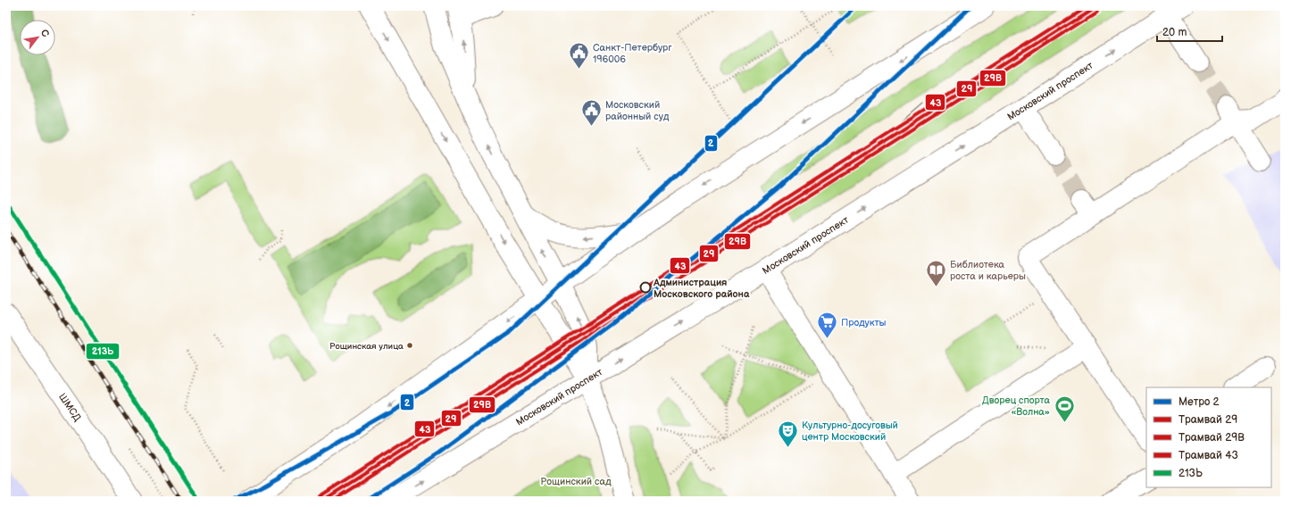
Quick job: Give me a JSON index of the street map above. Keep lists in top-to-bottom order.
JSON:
{
  "streets": {
    "main road": ["Московский проспект", "ШМСД"]
  },
  "parks": ["Рощинский сад"],
  "places": {
    "public building": ["Санкт-Петербург 196006", "Московский районный суд"],
    "library": ["Библиотека роста и карьеры"],
    "other": ["Администрация Московского района", "Рощинская улица"],
    "supermarket": ["Продукты"],
    "sports": ["Дворец спорта «Волна»"],
    "theatre": ["Культурно-досуговый центр Московский"]
  },
  "lines": [
    "metro line 2",
    "tram line 29",
    "tram line 43",
    "tram line 29В",
    "transit line 213Ь"
  ],
  "legend": [
    "Метро 2",
    "Трамвай 29",
    "Трамвай 29В",
    "Трамвай 43",
    "213Ь"
  ],
  "scale_bar": "20 m",
  "north": "top right"
}
